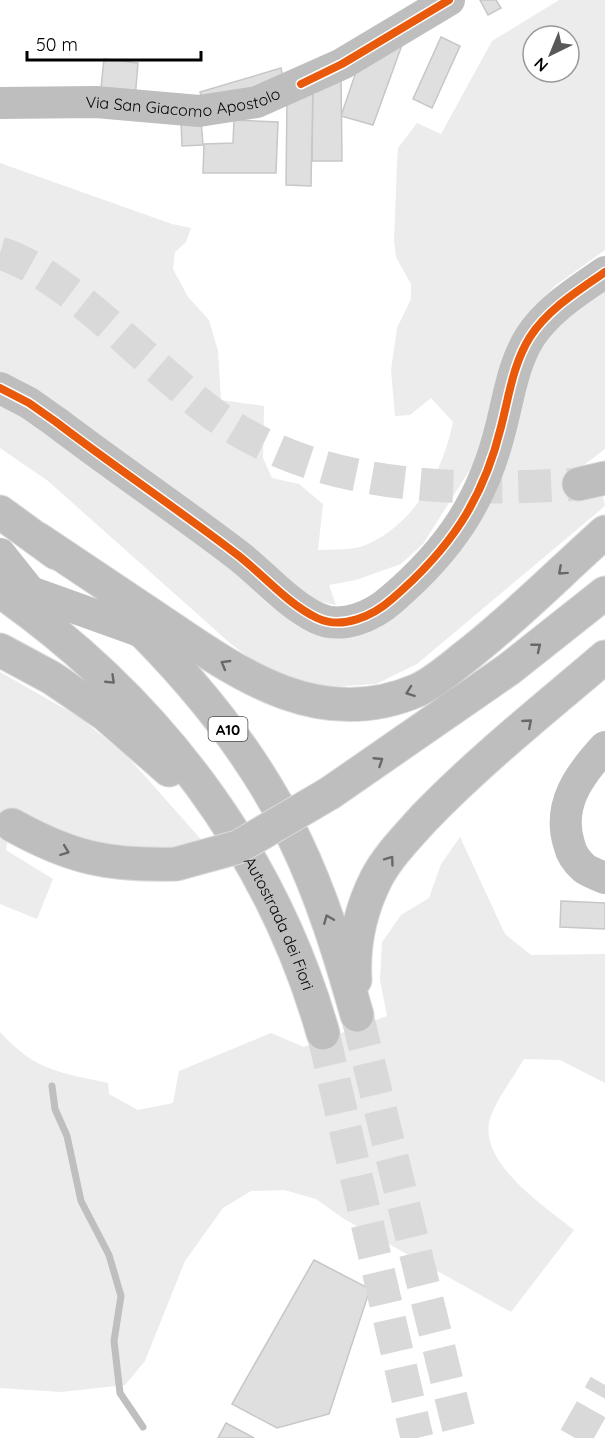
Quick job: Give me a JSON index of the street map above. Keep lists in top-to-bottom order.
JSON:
{
  "streets": {
    "highway": ["A10", "Autostrada dei Fiori"],
    "street": ["Via San Giacomo Apostolo"]
  },
  "scale_bar": "50 m",
  "north": "bottom left"
}
